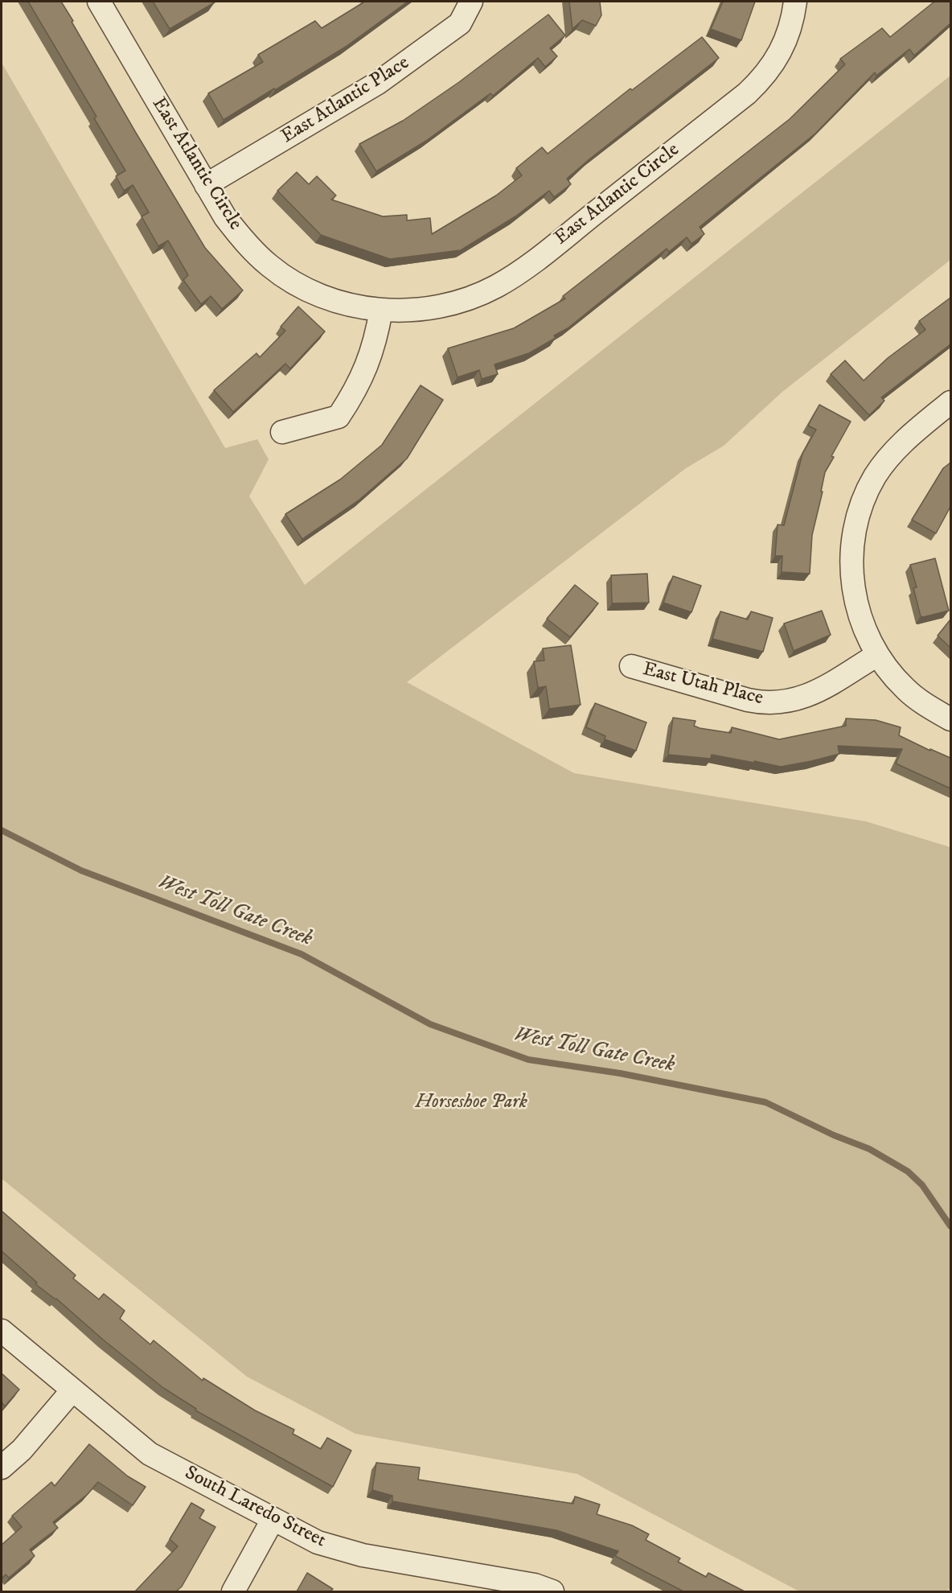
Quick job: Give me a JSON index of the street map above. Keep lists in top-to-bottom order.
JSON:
{
  "streets": {
    "street": [
      "East Atlantic Place",
      "East Atlantic Circle",
      "East Utah Place",
      "South Laredo Street"
    ]
  },
  "crossings": [
    ["East Atlantic Place", "East Atlantic Circle"]
  ],
  "water": ["West Toll Gate Creek"],
  "parks": ["Horseshoe Park"]
}
